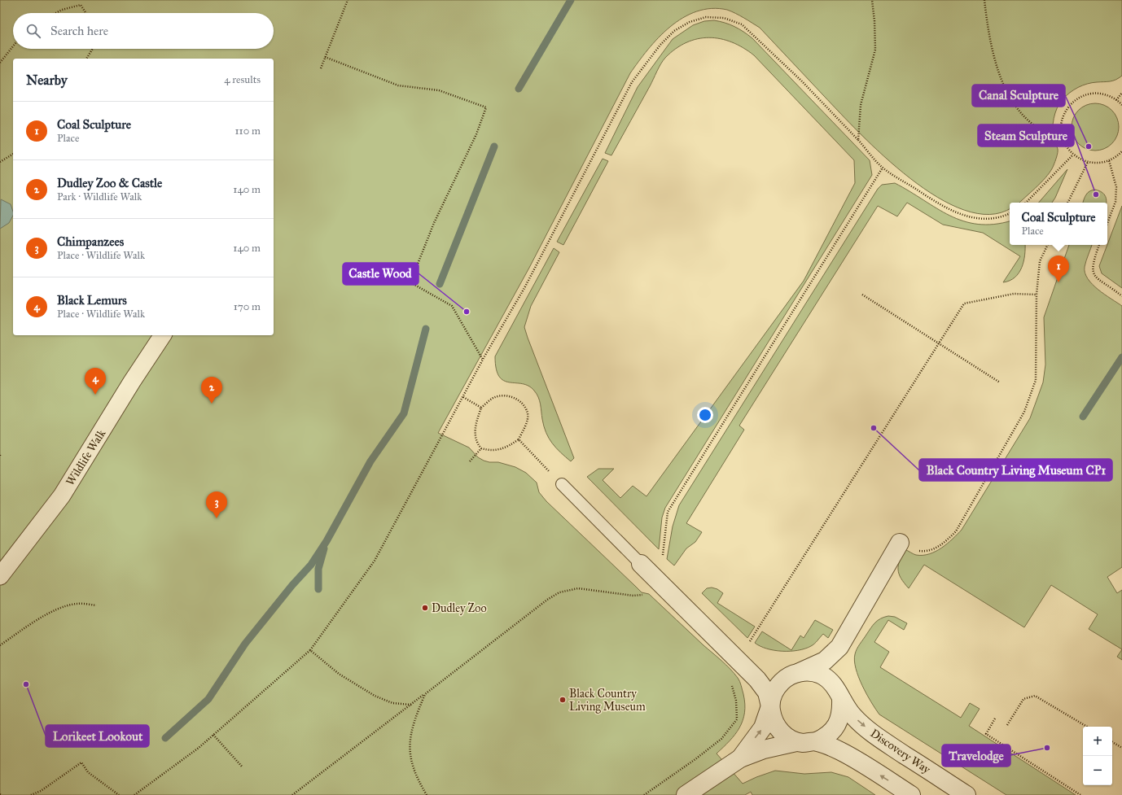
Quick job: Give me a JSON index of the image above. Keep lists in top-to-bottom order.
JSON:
{
  "streets": {
    "street": ["Wildlife Walk", "Discovery Way"]
  },
  "places": [
    "Canal Sculpture",
    "Steam Sculpture",
    "Castle Wood",
    "Black Country Living Museum CP1",
    "Dudley Zoo",
    "Lorikeet Lookout",
    "Black Country Living Museum",
    "Travelodge"
  ],
  "page": {
    "search": "Search here",
    "heading": ["Nearby", "4 results"],
    "list": [
      {
        "mark": "1",
        "name": "Coal Sculpture",
        "note": "Place",
        "value": "110 m"
      },
      {
        "mark": "2",
        "name": "Dudley Zoo & Castle",
        "note": "Park · Wildlife Walk",
        "value": "140 m"
      },
      {
        "mark": "3",
        "name": "Chimpanzees",
        "note": "Place · Wildlife Walk",
        "value": "140 m"
      },
      {
        "mark": "4",
        "name": "Black Lemurs",
        "note": "Place · Wildlife Walk",
        "value": "170 m"
      }
    ],
    "popup": ["Coal Sculpture", "Place"],
    "pins": [
      "1",
      "4",
      "2",
      "3"
    ],
    "map_buttons": ["+", "−"]
  }
}
